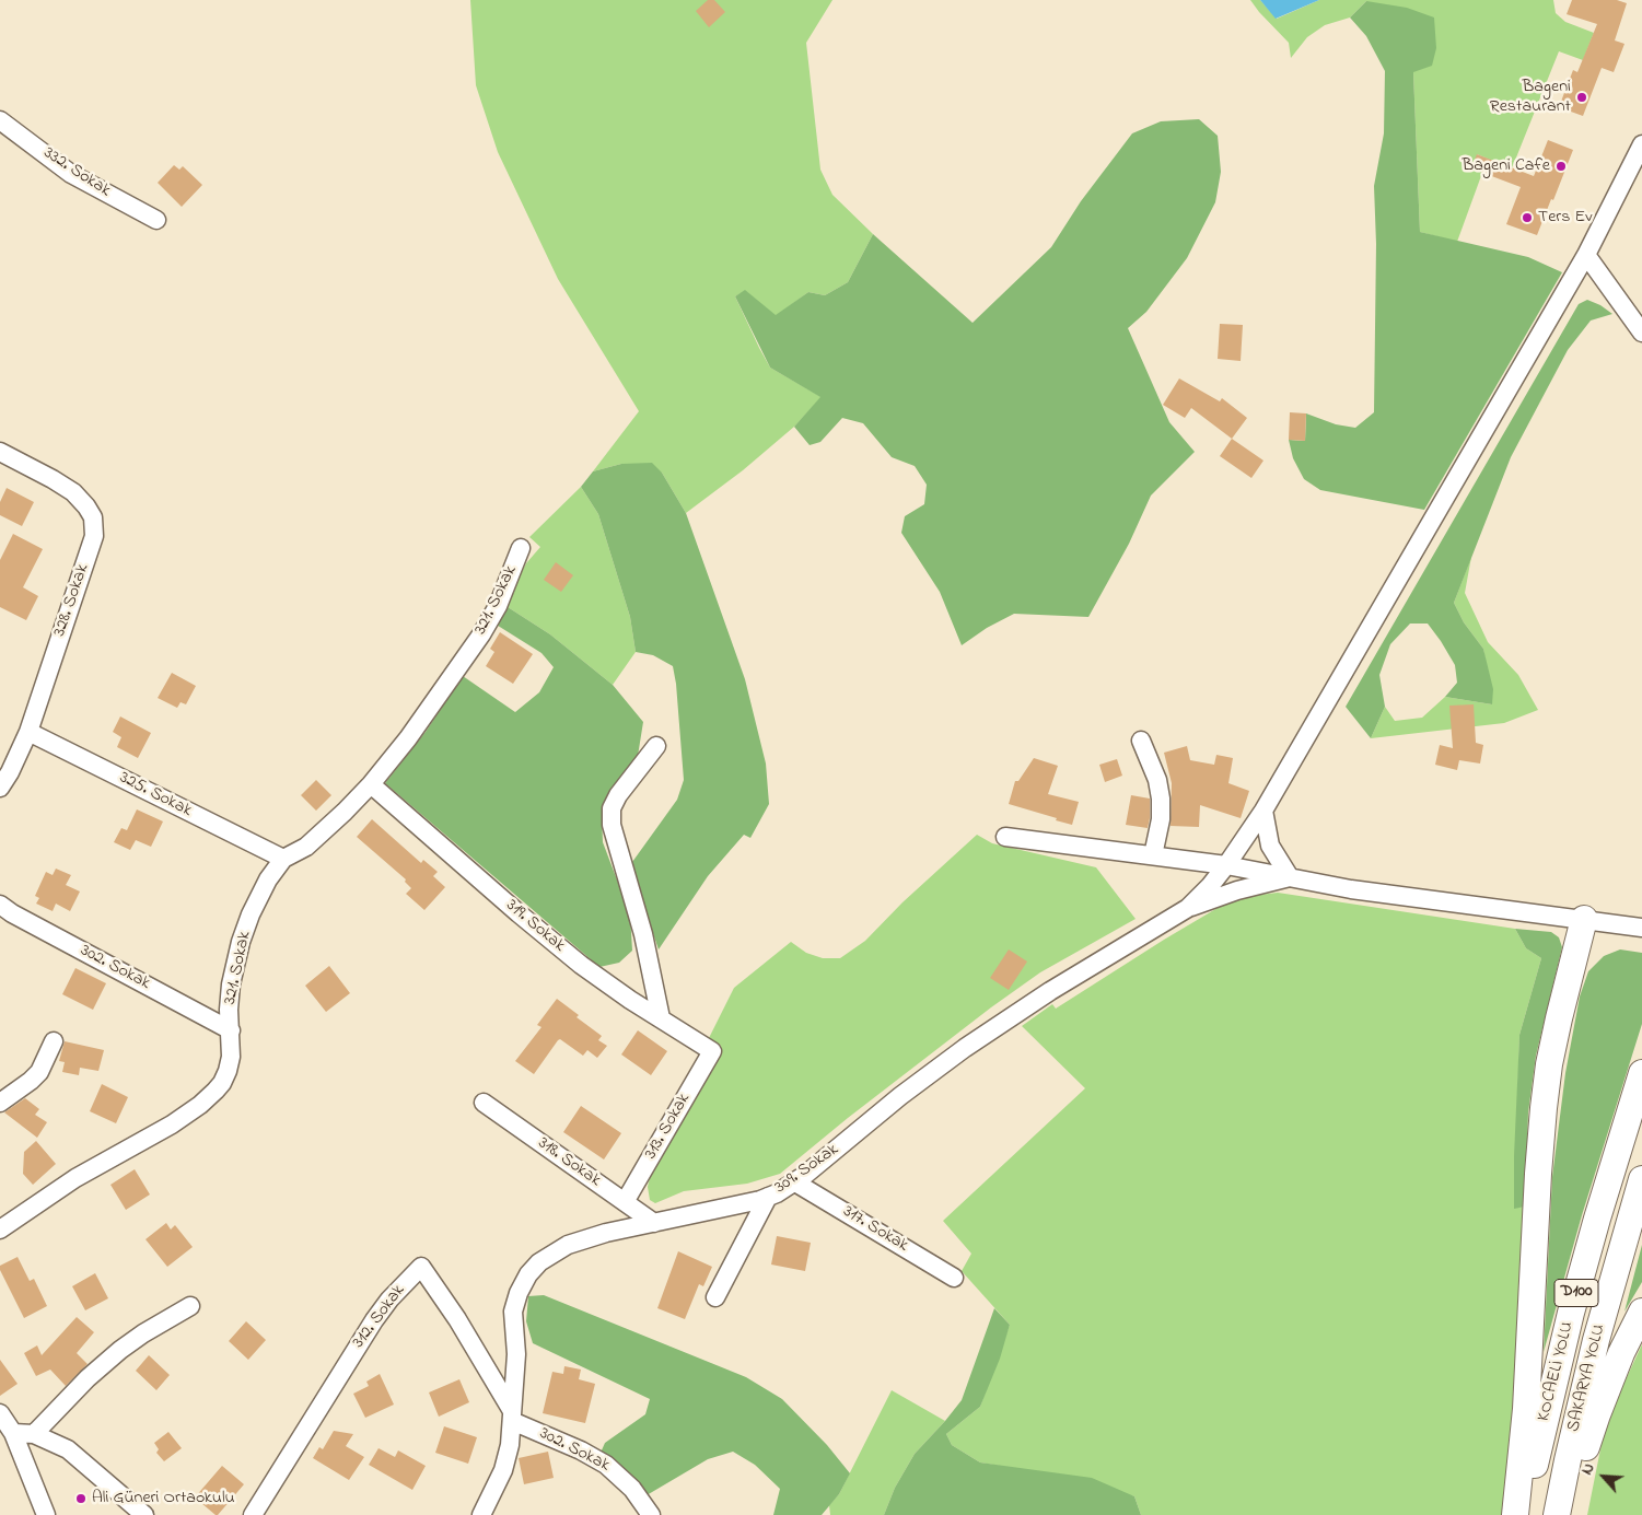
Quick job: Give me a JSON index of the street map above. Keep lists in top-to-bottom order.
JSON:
{
  "streets": {
    "highway": ["D100", "KOCAELİ YOLU", "SAKARYA YOLU"],
    "street": [
      "332. Sokak",
      "328. Sokak",
      "321. Sokak",
      "325. Sokak",
      "319. Sokak",
      "302. Sokak",
      "313. Sokak",
      "318. Sokak",
      "309. Sokak",
      "317. Sokak",
      "312. Sokak"
    ]
  },
  "crossings": [
    ["328. Sokak", "325. Sokak"],
    ["321. Sokak", "325. Sokak"],
    ["321. Sokak", "319. Sokak"],
    ["321. Sokak", "302. Sokak"],
    ["319. Sokak", "313. Sokak"],
    ["302. Sokak", "309. Sokak"],
    ["302. Sokak", "312. Sokak"],
    ["313. Sokak", "318. Sokak"],
    ["318. Sokak", "309. Sokak"],
    ["309. Sokak", "317. Sokak"],
    ["309. Sokak", "312. Sokak"]
  ],
  "places": [
    "Bageni Restaurant",
    "Bageni Cafe",
    "Ters Ev",
    "Ali Güneri Ortaokulu"
  ],
  "north": "top left"
}
